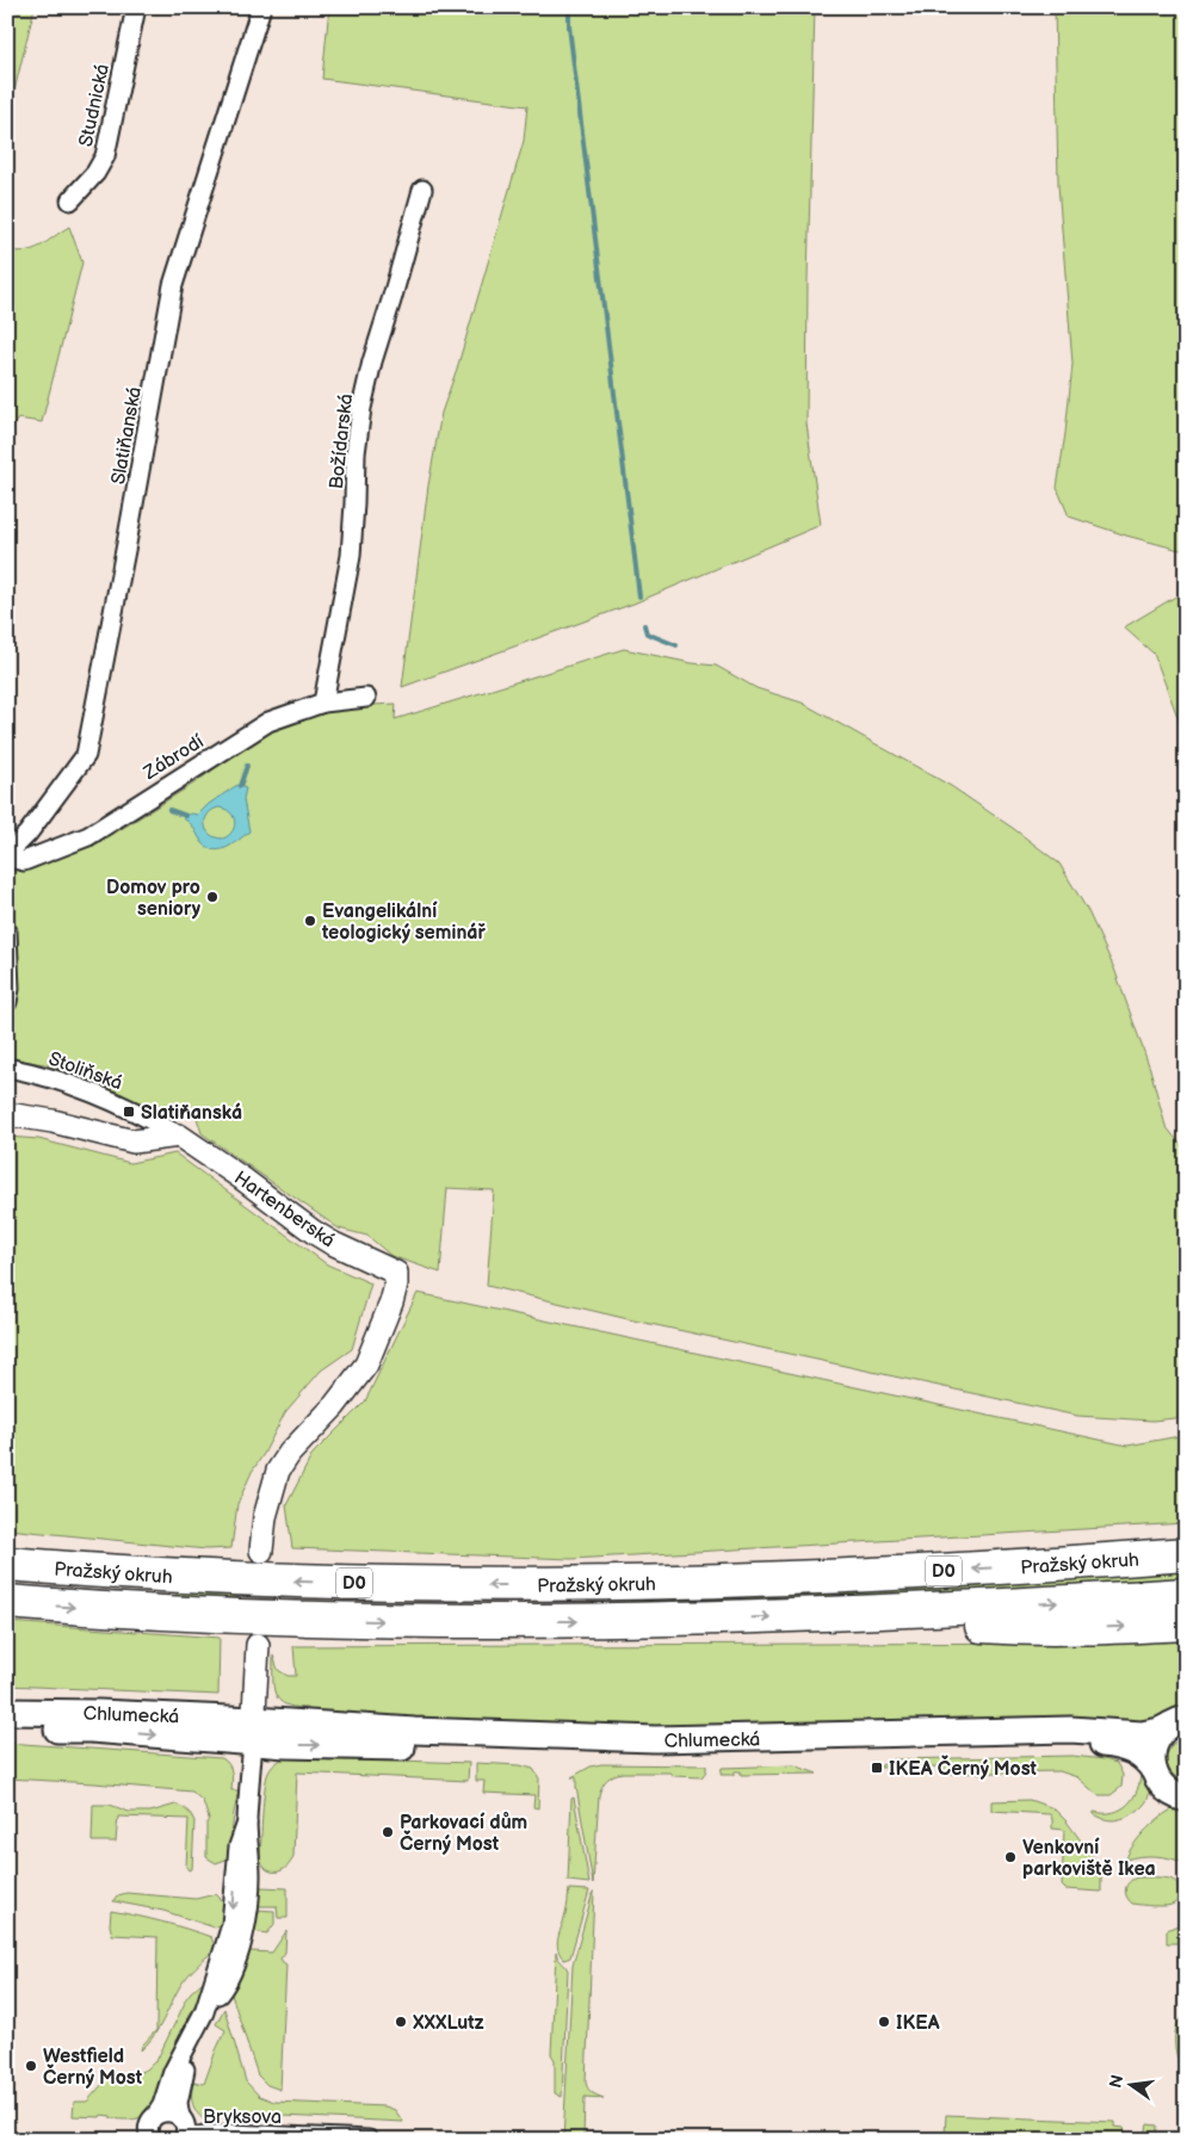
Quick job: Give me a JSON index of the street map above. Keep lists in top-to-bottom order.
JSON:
{
  "streets": {
    "highway": ["Pražský okruh", "D0"],
    "main road": ["Chlumecká"],
    "street": [
      "Studnická",
      "Slatiňanská",
      "Božídarská",
      "Zábrodí",
      "Stoliňská",
      "Hartenberská",
      "Bryksova"
    ]
  },
  "crossings": [
    ["Slatiňanská", "Zábrodí"],
    ["Božídarská", "Zábrodí"],
    ["Stoliňská", "Hartenberská"]
  ],
  "places": {
    "other": [
      "Domov pro seniory",
      "Evangelikální teologický seminář",
      "Parkovací dům Černý Most",
      "Venkovní parkoviště Ikea",
      "XXXLutz",
      "IKEA",
      "Westfield Černý Most"
    ],
    "transit": ["Slatiňanská", "IKEA Černý Most"]
  },
  "north": "left"
}
